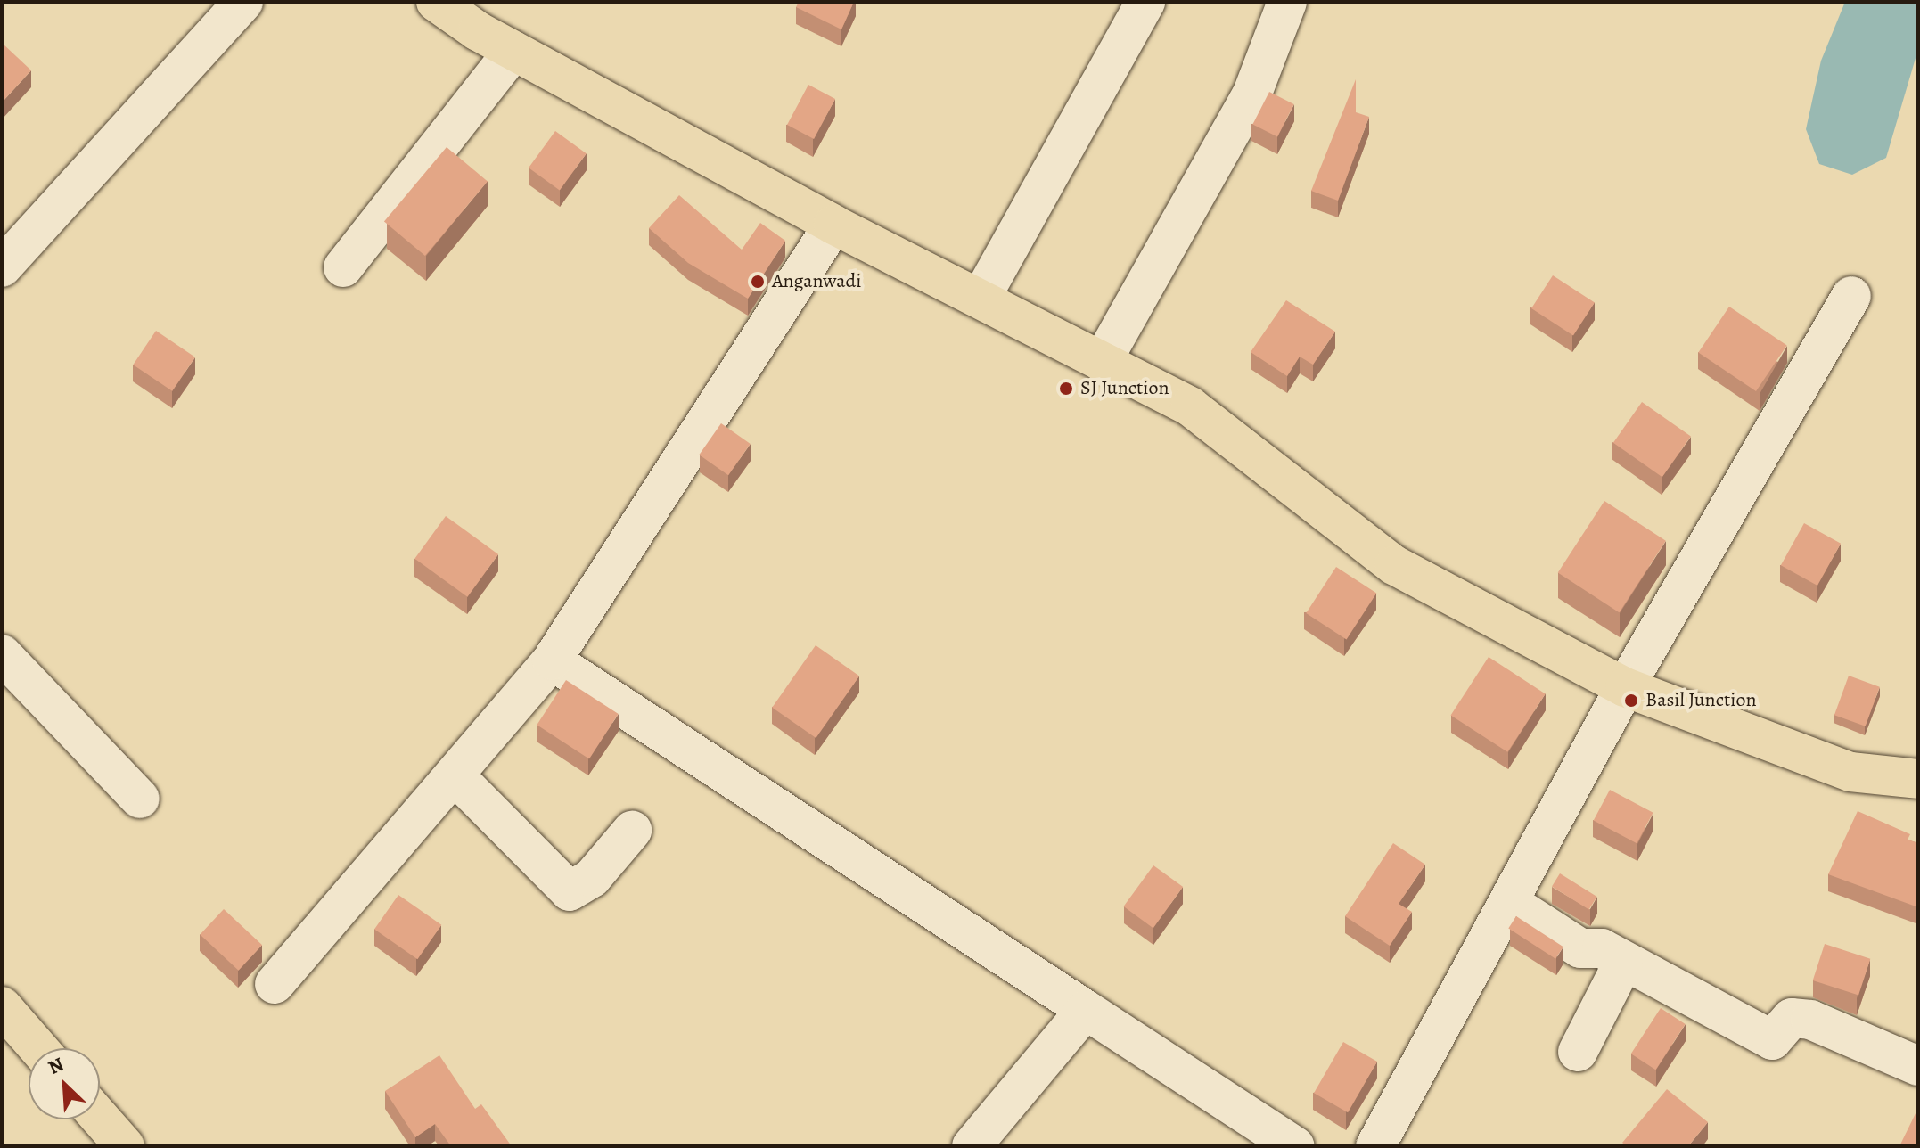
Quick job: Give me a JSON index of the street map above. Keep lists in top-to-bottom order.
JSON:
{
  "places": ["Anganwadi", "SJ Junction", "Basil Junction"],
  "north": "top left"
}
